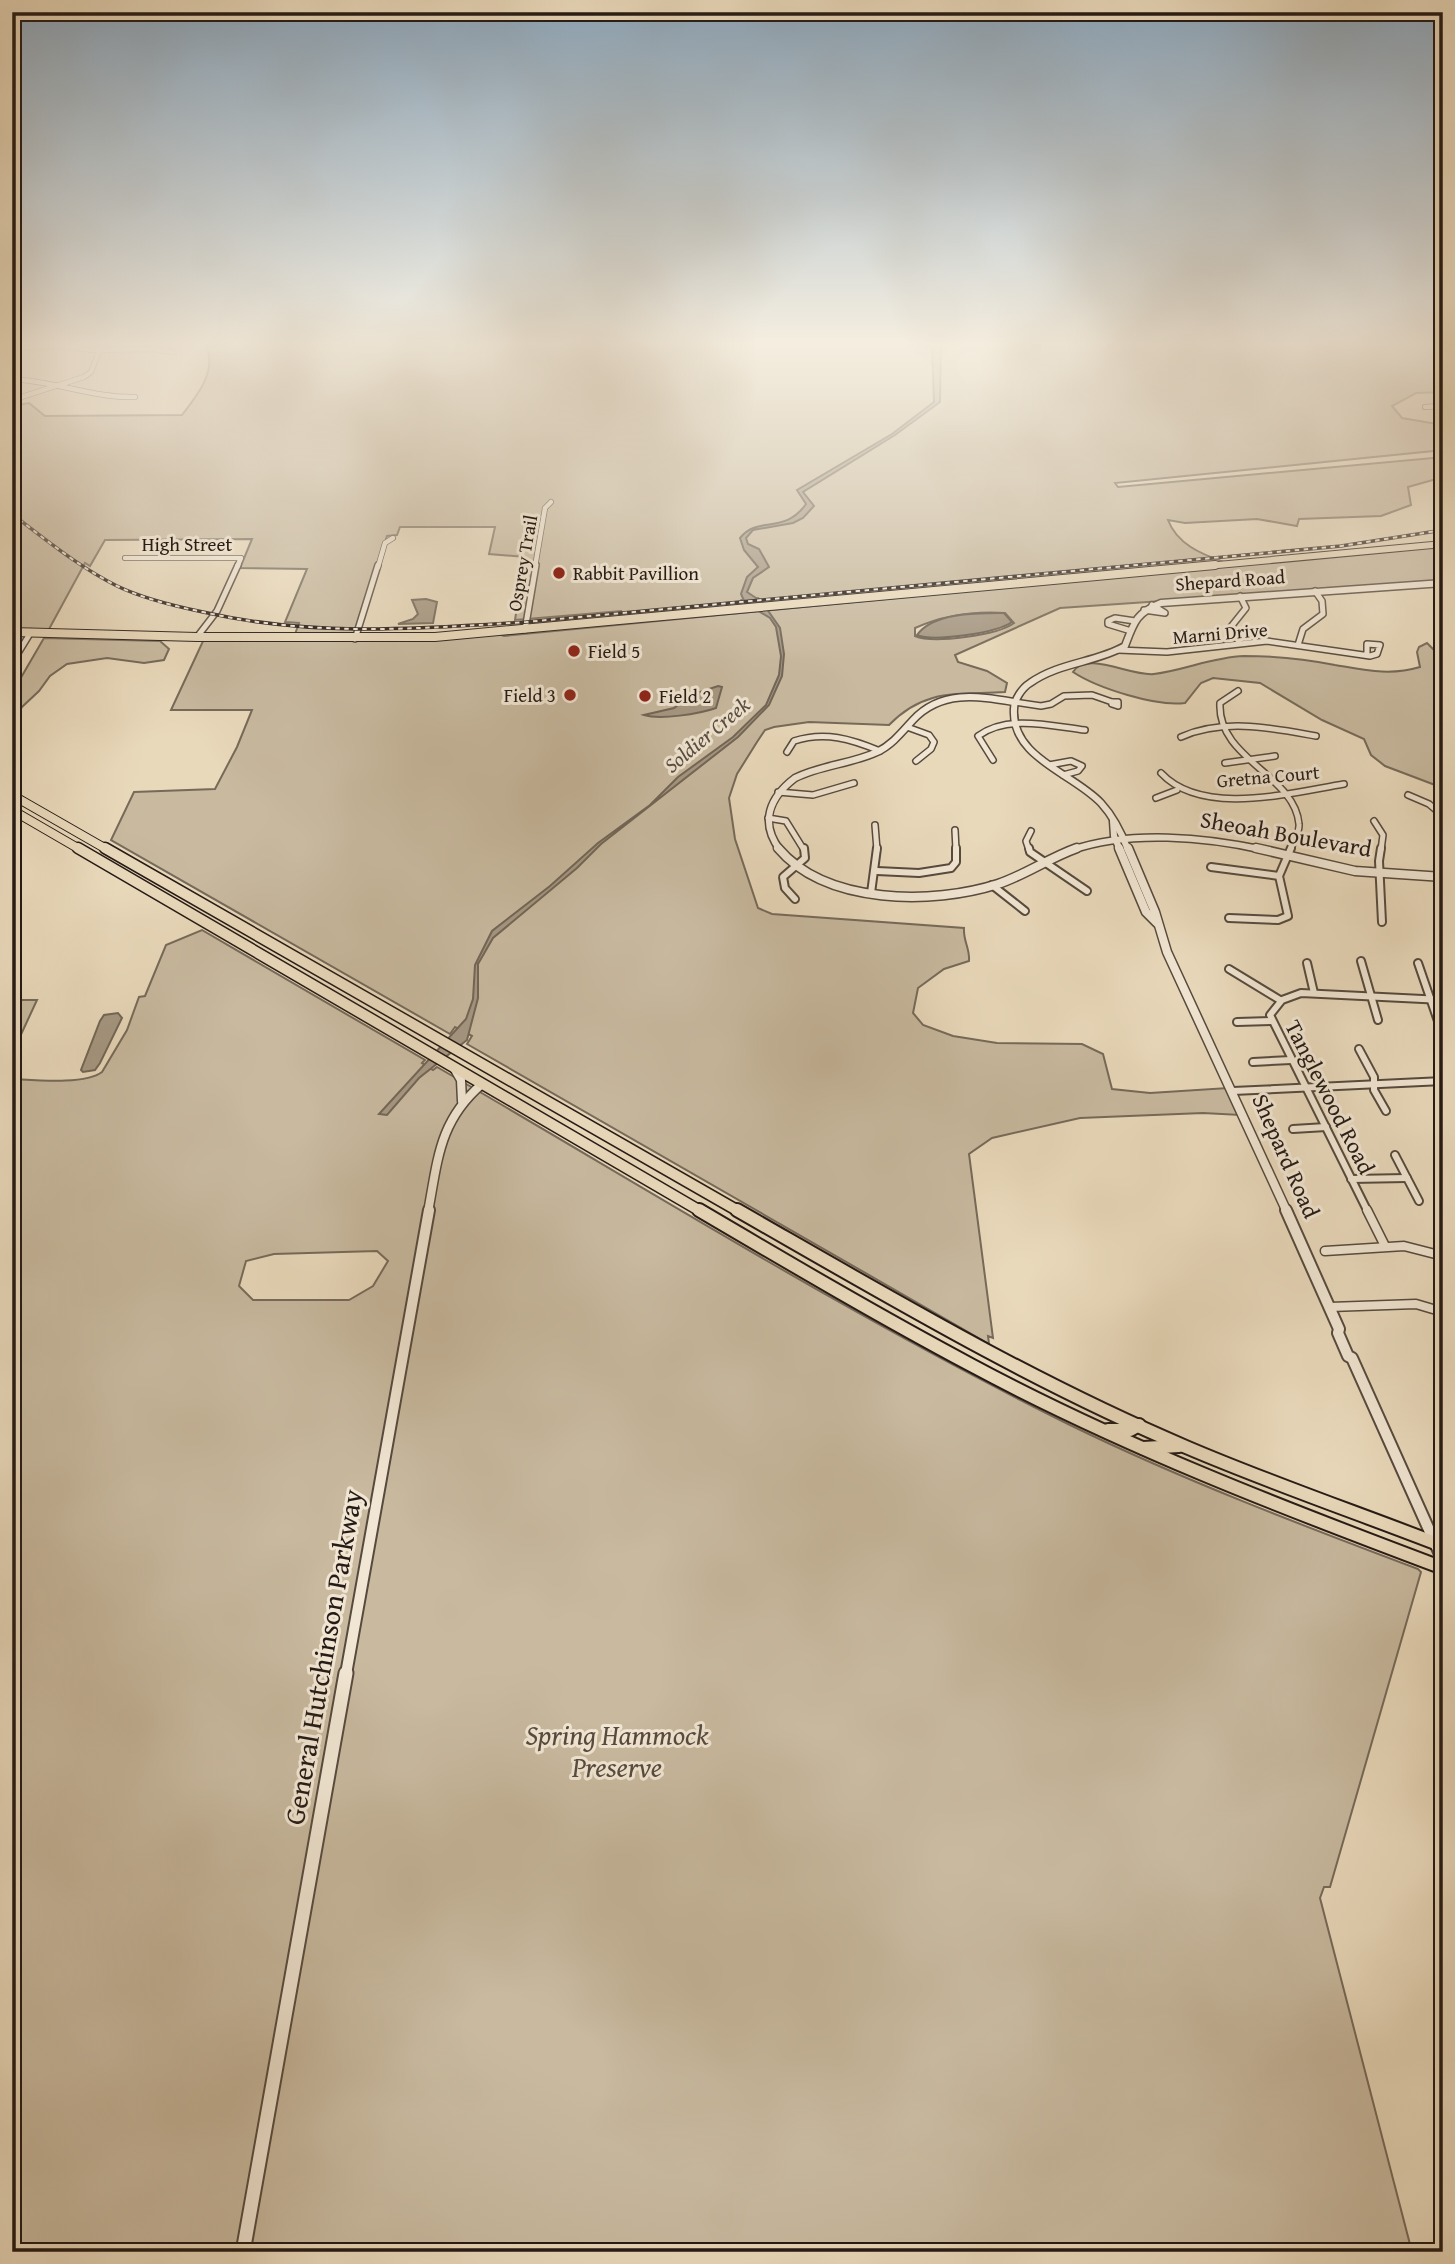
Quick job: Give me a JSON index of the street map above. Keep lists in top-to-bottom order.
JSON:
{
  "streets": {
    "street": [
      "High Street",
      "Osprey Trail",
      "Shepard Road",
      "Marni Drive",
      "Gretna Court",
      "Sheoah Boulevard",
      "Tanglewood Road",
      "General Hutchinson Parkway"
    ]
  },
  "crossings": [
    ["Shepard Road", "Marni Drive"],
    ["Shepard Road", "Sheoah Boulevard"]
  ],
  "water": ["Soldier Creek"],
  "parks": ["Spring Hammock Preserve"],
  "places": [
    "Rabbit Pavillion",
    "Field 5",
    "Field 3",
    "Field 2"
  ]
}
